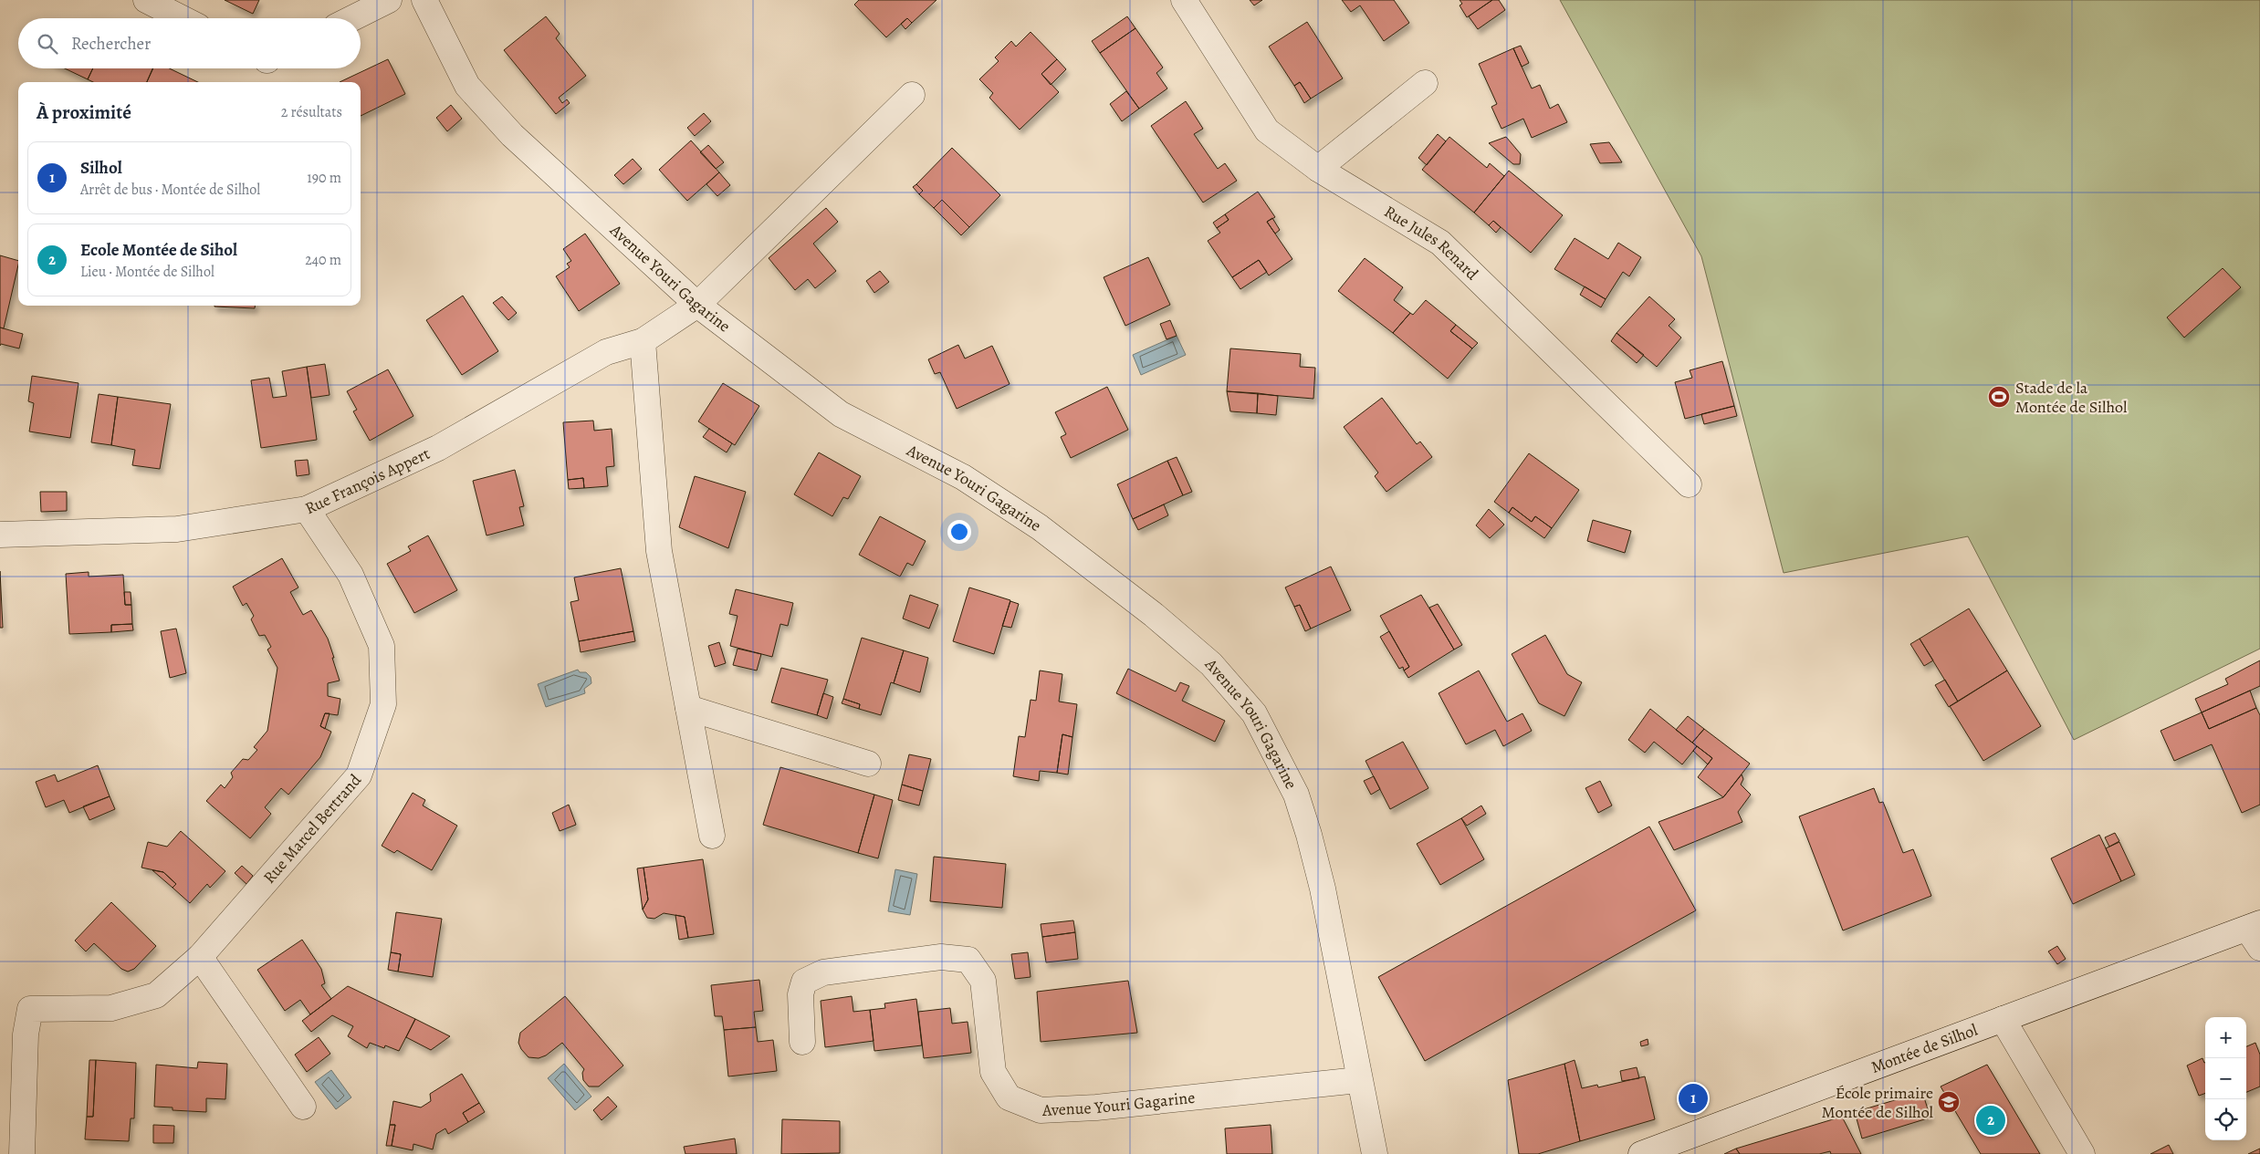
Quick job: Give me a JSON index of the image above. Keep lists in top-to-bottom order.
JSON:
{
  "streets": {
    "street": [
      "Rue Jules Renard",
      "Avenue Youri Gagarine",
      "Rue François Appert",
      "Rue Marcel Bertrand",
      "Montée de Silhol"
    ]
  },
  "crossings": [
    ["Avenue Youri Gagarine", "Rue François Appert"],
    ["Rue François Appert", "Rue Marcel Bertrand"]
  ],
  "places": {
    "sports": ["Stade de la Montée de Silhol"],
    "school or university": ["École primaire Montée de Silhol"]
  },
  "page": {
    "search": "Rechercher",
    "heading": ["À proximité", "2 résultats"],
    "list": [
      {
        "mark": "1",
        "name": "Silhol",
        "note": "Arrêt de bus · Montée de Silhol",
        "value": "190 m"
      },
      {
        "mark": "2",
        "name": "Ecole Montée de Sihol",
        "note": "Lieu · Montée de Silhol",
        "value": "240 m"
      }
    ],
    "map_buttons": ["+", "−"],
    "pins": ["1", "2"]
  }
}
